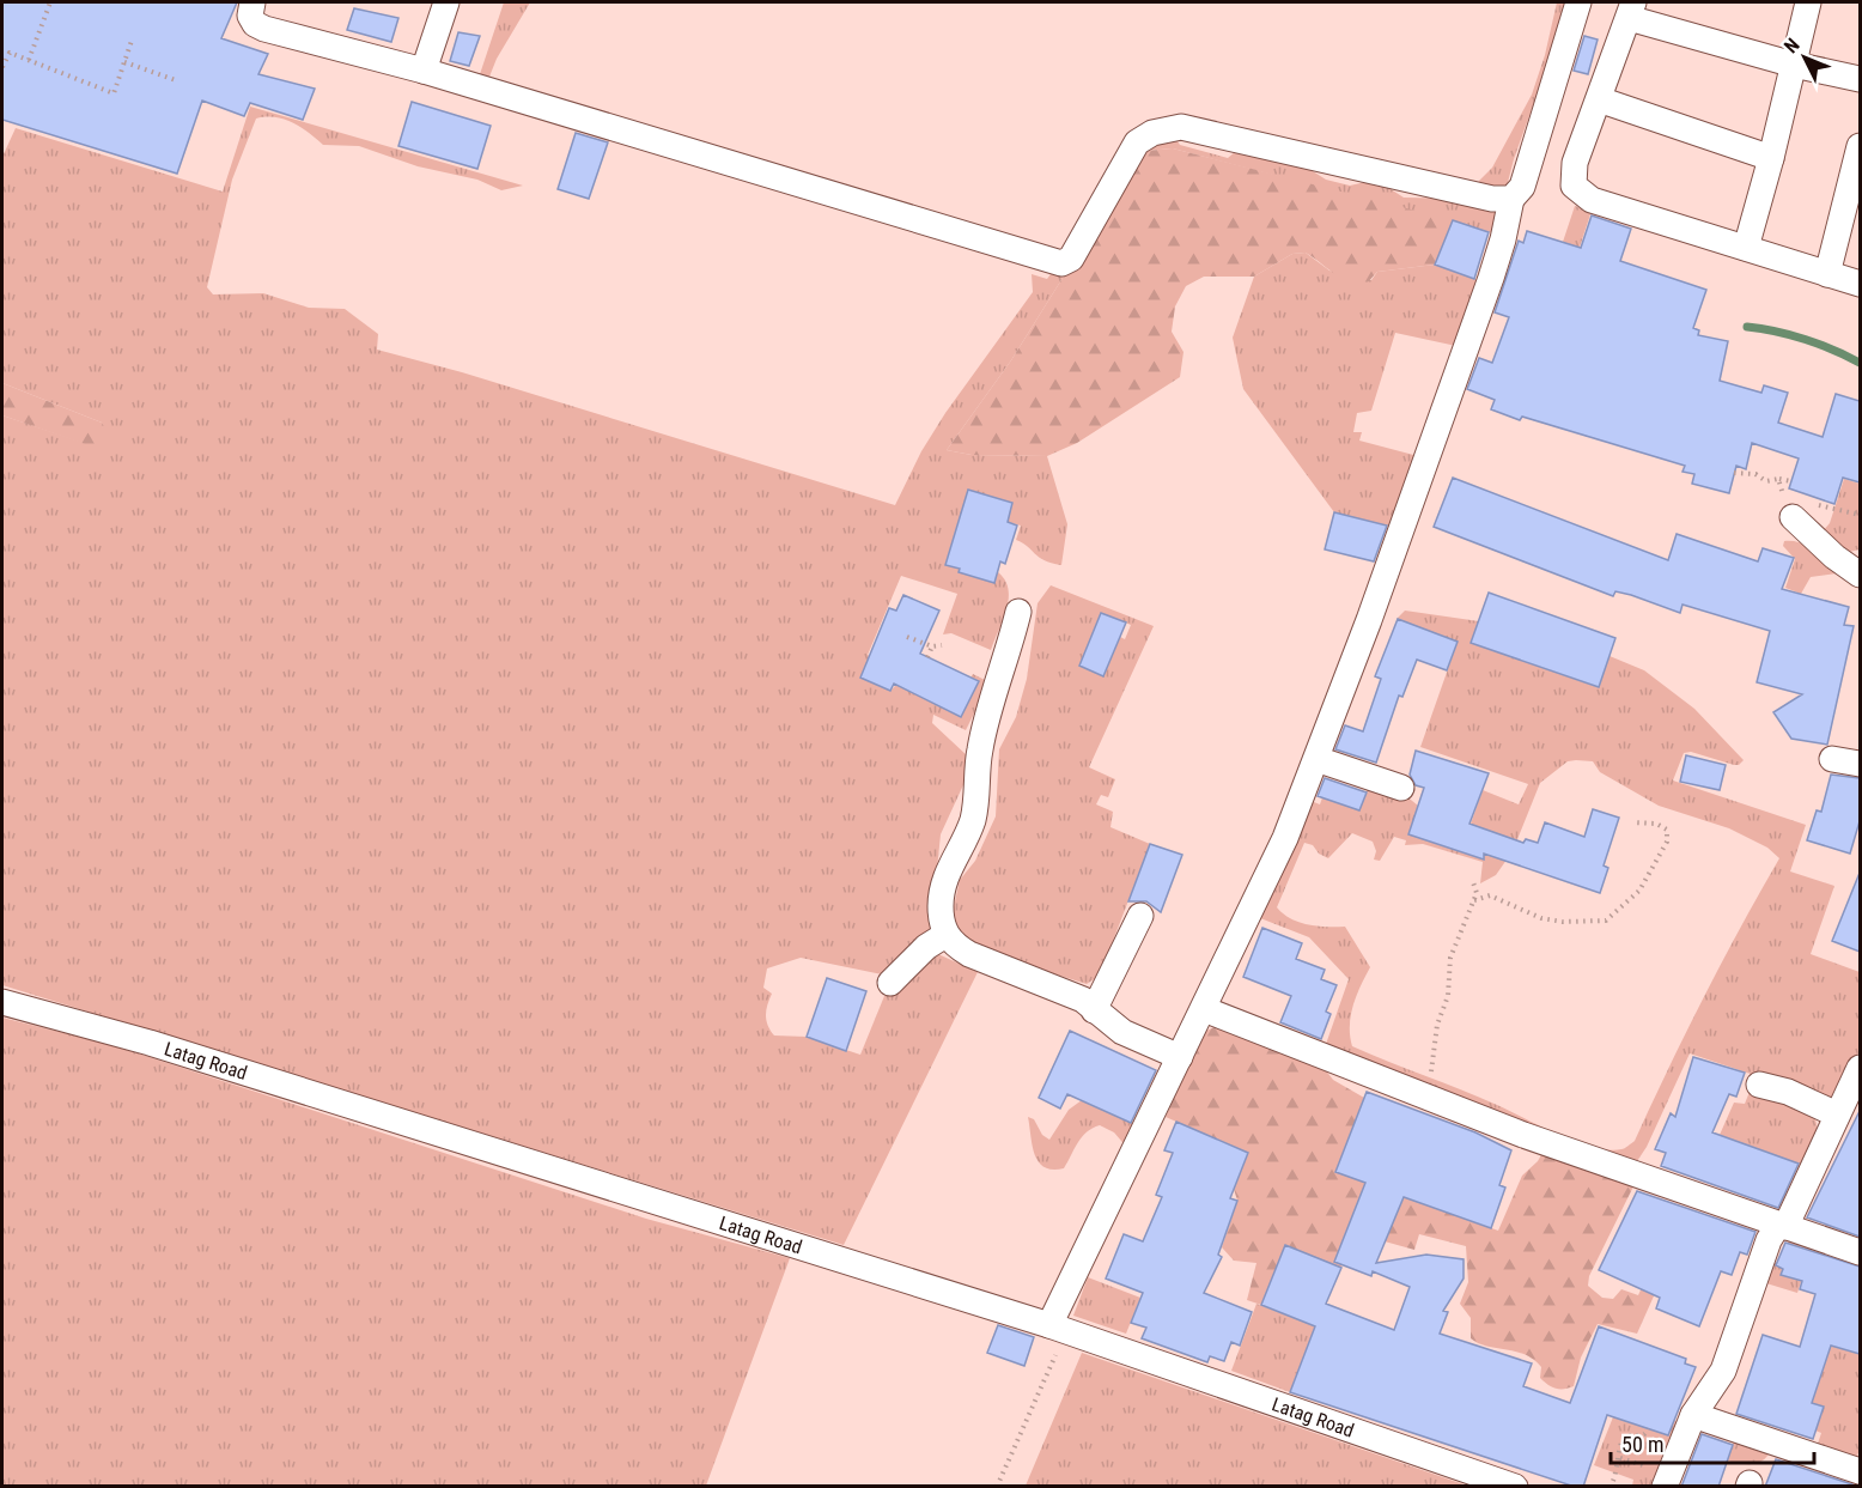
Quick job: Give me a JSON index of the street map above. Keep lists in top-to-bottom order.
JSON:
{
  "streets": {
    "street": ["Latag Road"]
  },
  "scale_bar": "50 m",
  "north": "top left"
}
